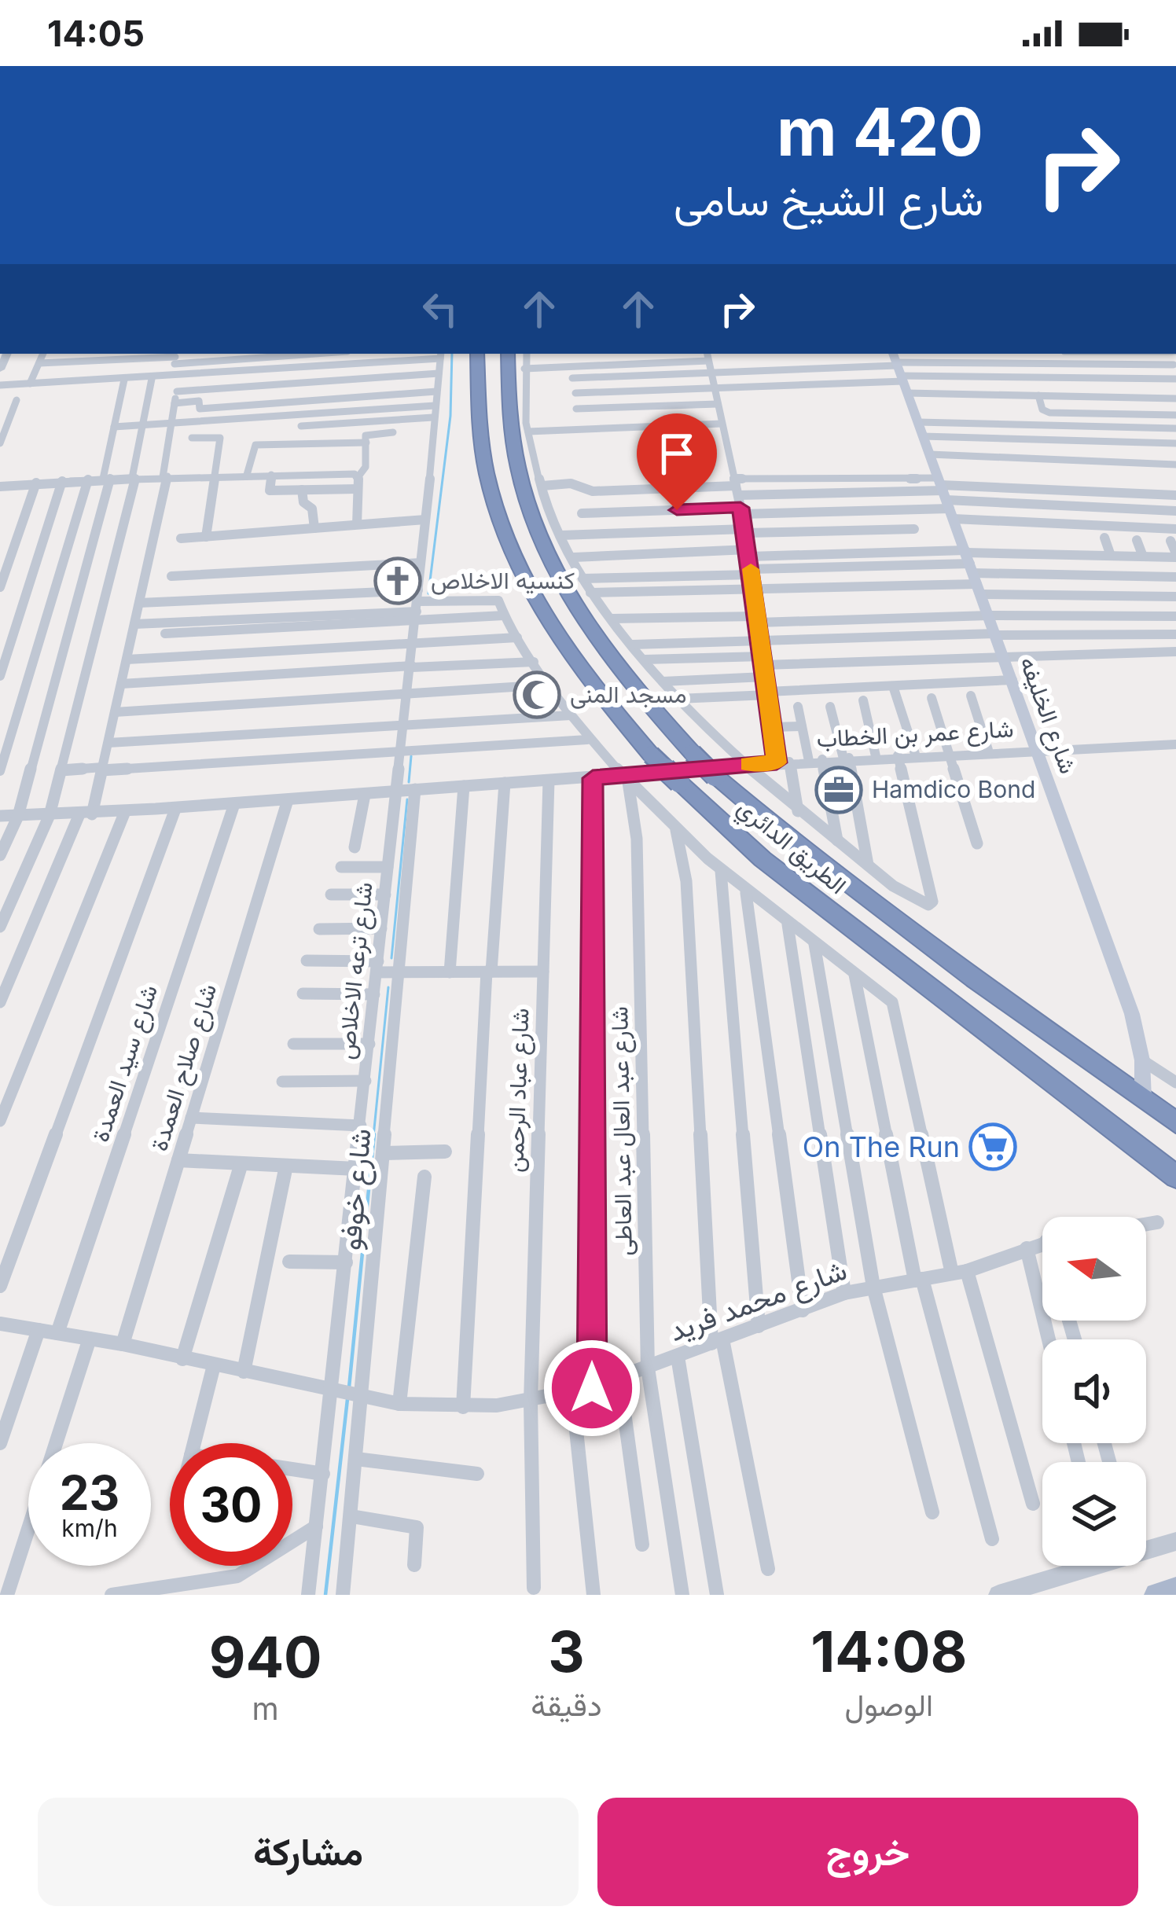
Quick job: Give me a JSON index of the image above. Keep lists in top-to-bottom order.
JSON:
{
  "streets": {
    "highway": ["الطريق الدائري"],
    "main road": ["شارع الخليفه"],
    "street": [
      "شارع عمر بن الخطاب",
      "شارع ترعه الاخلاص",
      "شارع سيد العمدة",
      "شارع صلاح العمدة",
      "شارع عباد الرحمن",
      "شارع عبد العال عبد العاطى",
      "شارع خوفو",
      "شارع محمد فريد"
    ]
  },
  "crossings": [
    ["شارع الخليفه", "شارع عمر بن الخطاب"],
    ["شارع الخليفه", "الطريق الدائري"],
    ["شارع عمر بن الخطاب", "الطريق الدائري"],
    ["شارع عمر بن الخطاب", "شارع ترعه الاخلاص"],
    ["شارع عمر بن الخطاب", "شارع سيد العمدة"],
    ["شارع عمر بن الخطاب", "شارع صلاح العمدة"],
    ["شارع عمر بن الخطاب", "شارع عباد الرحمن"],
    ["شارع عمر بن الخطاب", "شارع عبد العال عبد العاطى"],
    ["شارع عمر بن الخطاب", "شارع خوفو"],
    ["شارع ترعه الاخلاص", "شارع محمد فريد"],
    ["شارع سيد العمدة", "شارع محمد فريد"],
    ["شارع صلاح العمدة", "شارع محمد فريد"],
    ["شارع عباد الرحمن", "شارع محمد فريد"],
    ["شارع عبد العال عبد العاطى", "شارع محمد فريد"],
    ["شارع خوفو", "شارع محمد فريد"]
  ],
  "places": {
    "church": ["كنسيه الاخلاص"],
    "mosque": ["مسجد المنى"],
    "office": ["Hamdico Bond"],
    "supermarket": ["On The Run"]
  },
  "north": "left",
  "page": {
    "status": "14:05",
    "turn": ["420 m", "شارع الشيخ سامى"],
    "speed": "23 km/h",
    "limit": "30",
    "eta": [
      "14:08",
      "الوصول",
      "3",
      "دقيقة",
      "940",
      "m"
    ],
    "buttons": ["خروج", "مشاركة"]
  }
}
